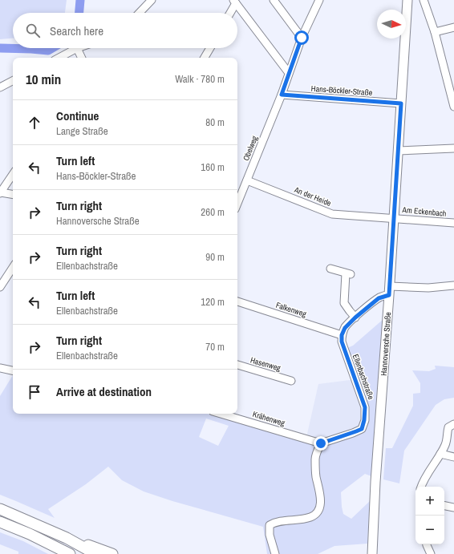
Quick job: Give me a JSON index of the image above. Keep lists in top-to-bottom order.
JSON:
{
  "streets": {
    "main road": ["Hannoversche Straße"],
    "street": [
      "Hans-Böckler-Straße",
      "Obelweg",
      "An der Heide",
      "Am Eckenbach",
      "Falkenweg",
      "Hasenweg",
      "Ellenbachstraße",
      "Krähenweg"
    ]
  },
  "crossings": [
    ["Hans-Böckler-Straße", "Obelweg"],
    ["Hans-Böckler-Straße", "Hannoversche Straße"],
    ["Obelweg", "An der Heide"],
    ["An der Heide", "Am Eckenbach"],
    ["An der Heide", "Hannoversche Straße"],
    ["Am Eckenbach", "Hannoversche Straße"],
    ["Falkenweg", "Ellenbachstraße"],
    ["Ellenbachstraße", "Krähenweg"]
  ],
  "north": "right",
  "page": {
    "search": "Search here",
    "heading": ["10 min", "Walk · 780 m"],
    "list": [
      ["Continue", "Lange Straße", "80 m"],
      ["Turn left", "Hans-Böckler-Straße", "160 m"],
      ["Turn right", "Hannoversche Straße", "260 m"],
      ["Turn right", "Ellenbachstraße", "90 m"],
      ["Turn left", "Ellenbachstraße", "120 m"],
      ["Turn right", "Ellenbachstraße", "70 m"],
      "Arrive at destination"
    ],
    "map_buttons": ["+", "−"]
  }
}
